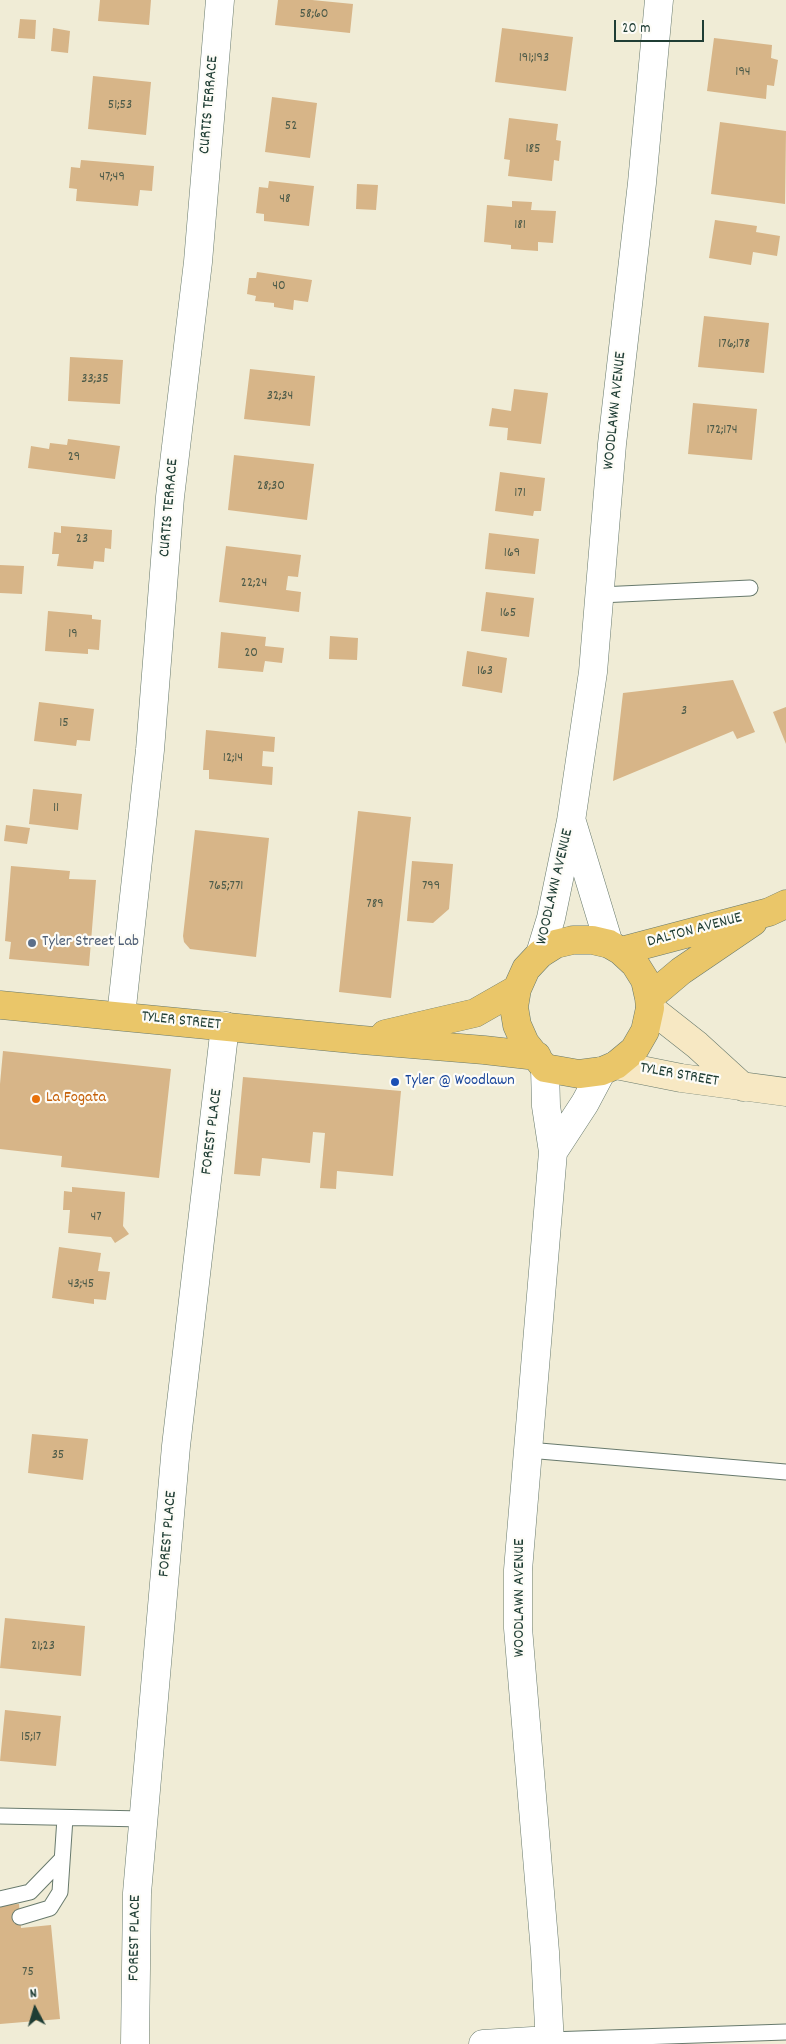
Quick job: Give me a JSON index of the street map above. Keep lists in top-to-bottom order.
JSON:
{
  "streets": {
    "main road": ["DALTON AVENUE", "TYLER STREET"],
    "street": ["CURTIS TERRACE", "WOODLAWN AVENUE", "FOREST PLACE"]
  },
  "crossings": [
    ["CURTIS TERRACE", "TYLER STREET"],
    ["WOODLAWN AVENUE", "DALTON AVENUE"],
    ["WOODLAWN AVENUE", "TYLER STREET"],
    ["DALTON AVENUE", "TYLER STREET"],
    ["TYLER STREET", "FOREST PLACE"]
  ],
  "places": ["Tyler Street Lab", "Tyler @ Woodlawn", "La Fogata"],
  "house_numbers": [
    "58;60",
    "191;193",
    "194",
    "51;53",
    "52",
    "185",
    "47;49",
    "48",
    "181",
    "40",
    "176;178",
    "33;35",
    "32;34",
    "172;174",
    "29",
    "28;30",
    "171",
    "23",
    "169",
    "22;24",
    "165",
    "19",
    "20",
    "163",
    "3",
    "15",
    "12;14",
    "11",
    "765;771",
    "799",
    "789",
    "47",
    "43;45",
    "35",
    "21;23",
    "15;17",
    "75"
  ],
  "scale_bar": "20 m",
  "north": "top"
}
